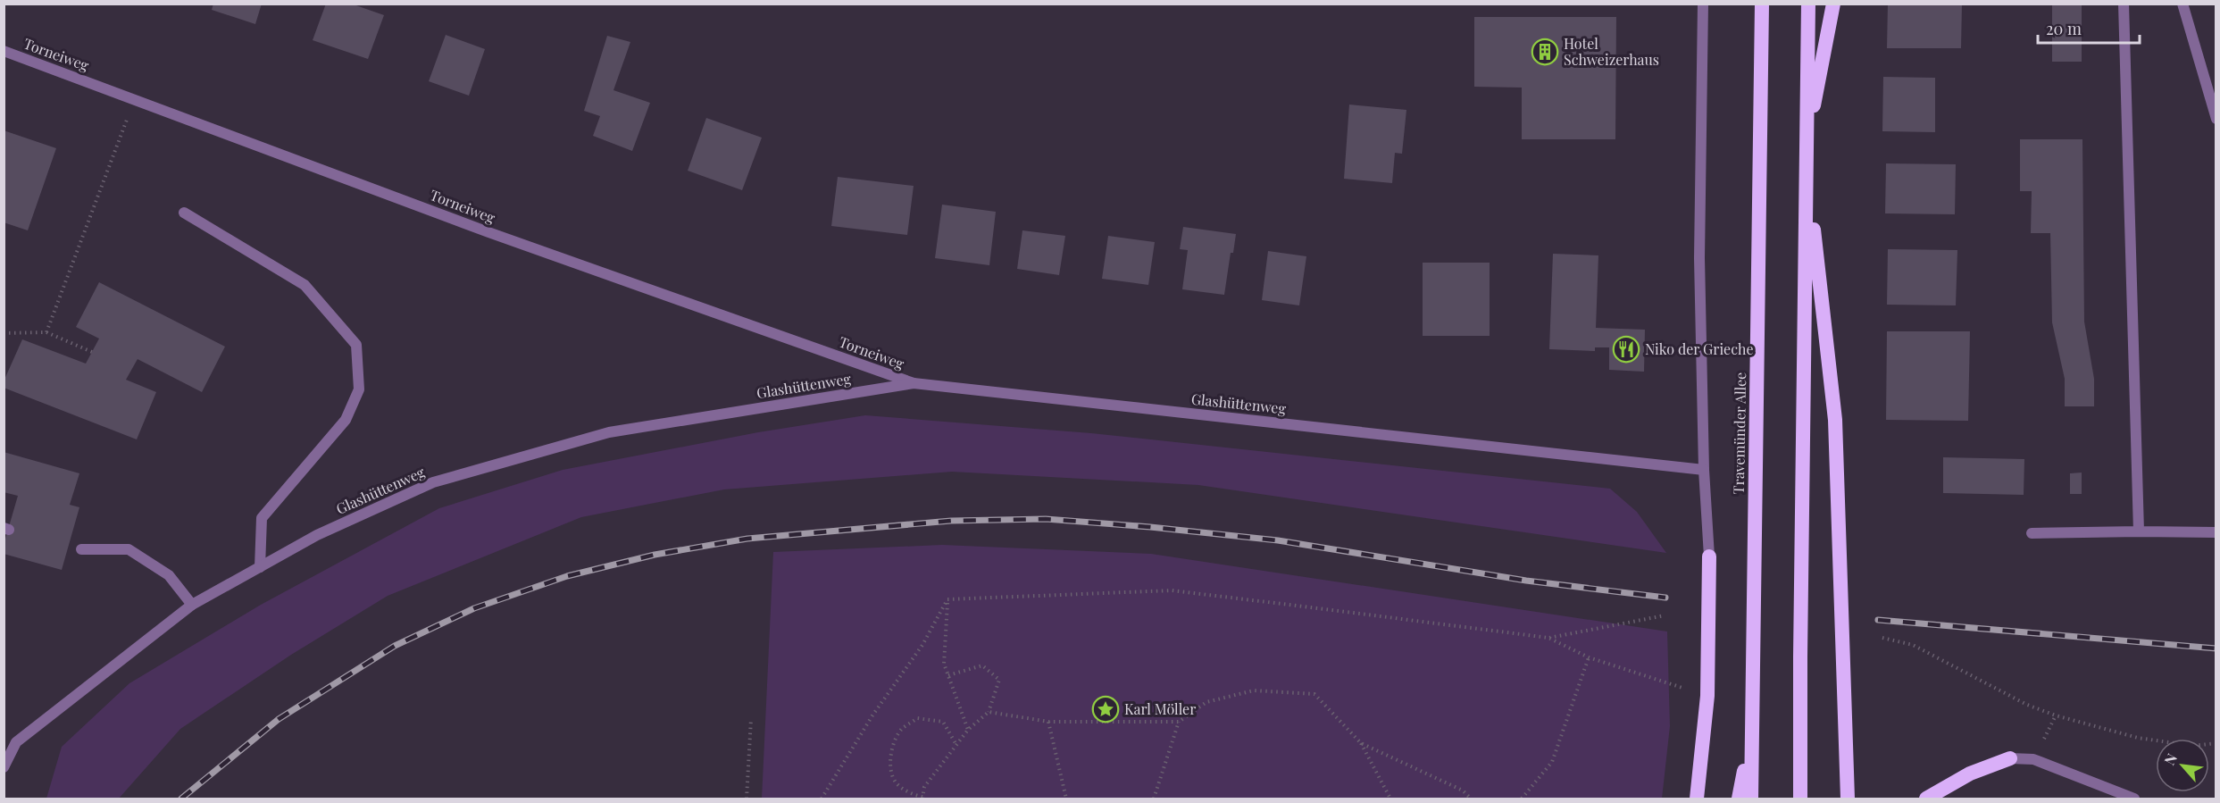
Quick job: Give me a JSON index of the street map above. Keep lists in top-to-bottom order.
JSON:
{
  "streets": {
    "highway": ["Travemünder Allee"],
    "street": ["Torneiweg", "Glashüttenweg"]
  },
  "crossings": [
    ["Torneiweg", "Glashüttenweg"]
  ],
  "places": {
    "building": ["Hotel Schweizerhaus"],
    "restaurant": ["Niko der Grieche"],
    "place": ["Karl Möller"]
  },
  "scale_bar": "20 m",
  "north": "top left"
}
